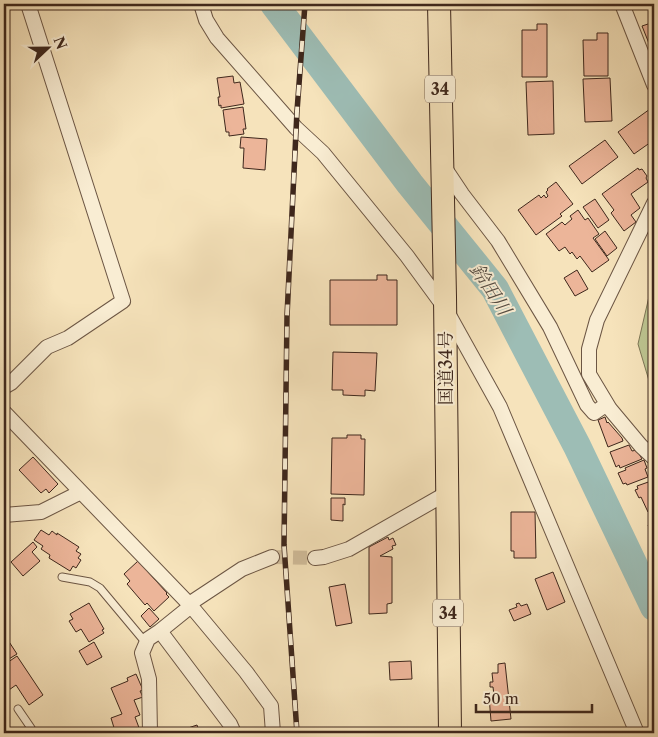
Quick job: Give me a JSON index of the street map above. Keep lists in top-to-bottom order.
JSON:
{
  "streets": {
    "highway": ["34", "国道34号"]
  },
  "water": ["鈴田川"],
  "scale_bar": "50 m",
  "north": "right"
}
